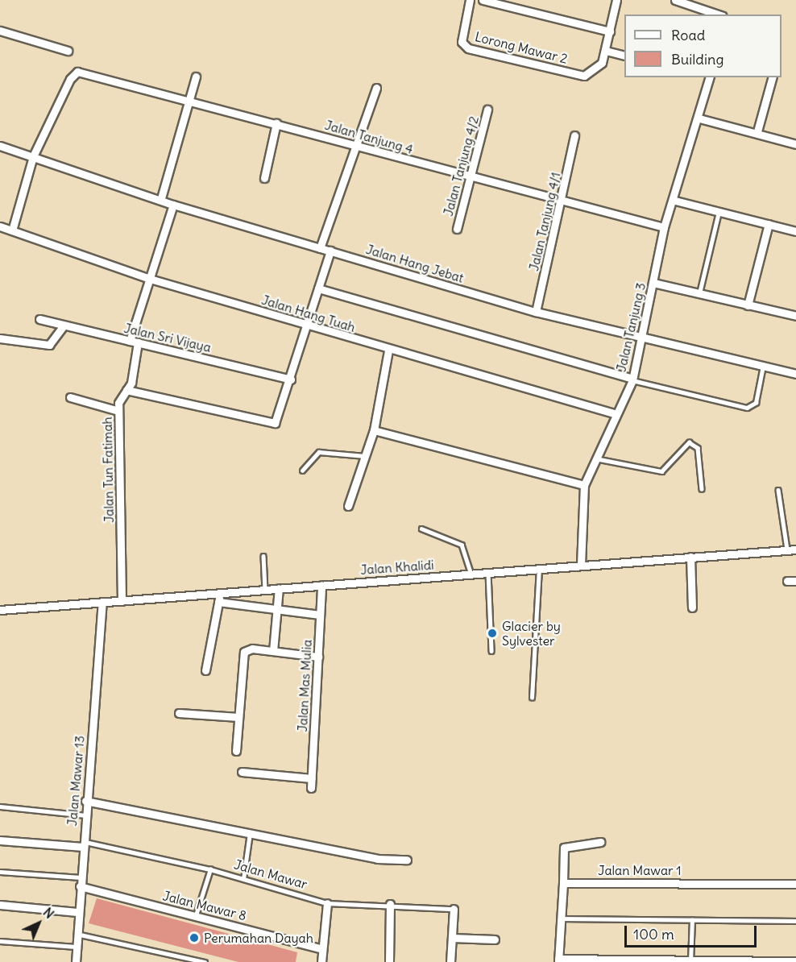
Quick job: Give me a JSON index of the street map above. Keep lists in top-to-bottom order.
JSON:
{
  "streets": {
    "street": [
      "Lorong Mawar 2",
      "Jalan Tanjung 4",
      "Jalan Tanjung 4/2",
      "Jalan Tanjung 4/1",
      "Jalan Hang Jebat",
      "Jalan Hang Tuah",
      "Jalan Tanjung 3",
      "Jalan Sri Vijaya",
      "Jalan Tun Fatimah",
      "Jalan Khalidi",
      "Jalan Mas Mulia",
      "Jalan Mawar 13",
      "Jalan Mawar 1",
      "Jalan Mawar 8"
    ],
    "lane": ["Jalan Mawar"]
  },
  "crossings": [
    ["Jalan Tanjung 4", "Jalan Tanjung 4/2"],
    ["Jalan Tanjung 4", "Jalan Tanjung 4/1"],
    ["Jalan Tanjung 4", "Jalan Hang Jebat"],
    ["Jalan Tanjung 4", "Jalan Tanjung 3"],
    ["Jalan Tanjung 4/1", "Jalan Hang Jebat"],
    ["Jalan Hang Jebat", "Jalan Tanjung 3"],
    ["Jalan Hang Jebat", "Jalan Tun Fatimah"],
    ["Jalan Hang Tuah", "Jalan Tanjung 3"],
    ["Jalan Hang Tuah", "Jalan Tun Fatimah"],
    ["Jalan Tanjung 3", "Jalan Khalidi"],
    ["Jalan Sri Vijaya", "Jalan Tun Fatimah"],
    ["Jalan Tun Fatimah", "Jalan Khalidi"],
    ["Jalan Khalidi", "Jalan Mas Mulia"],
    ["Jalan Khalidi", "Jalan Mawar 13"],
    ["Jalan Mawar 13", "Jalan Mawar"],
    ["Jalan Mawar 13", "Jalan Mawar 8"]
  ],
  "places": ["Glacier by Sylvester", "Perumahan Dayah"],
  "legend": ["Road", "Building"],
  "scale_bar": "100 m",
  "north": "top right"
}
